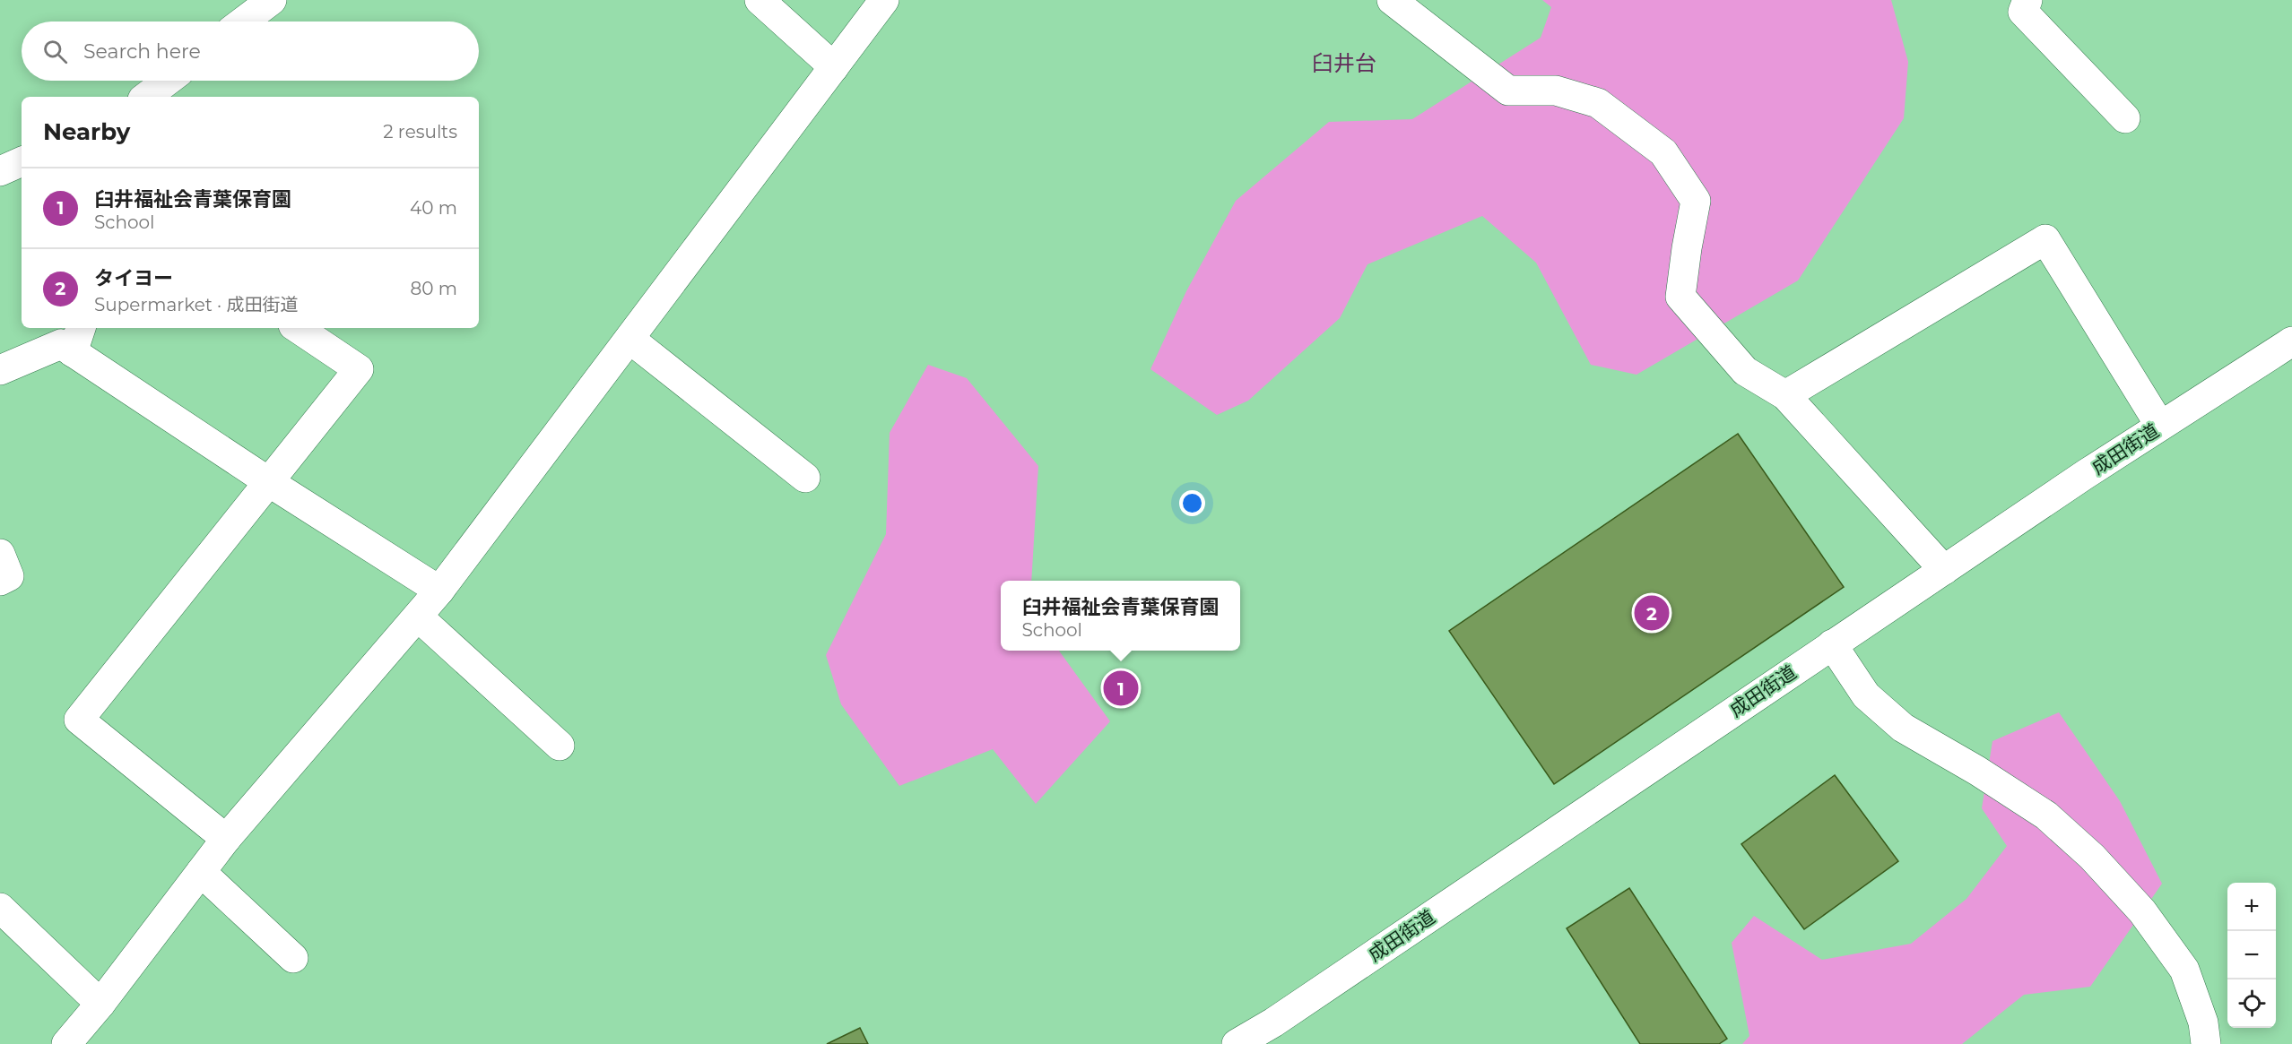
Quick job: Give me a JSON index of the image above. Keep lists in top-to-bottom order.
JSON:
{
  "streets": {
    "main road": ["成田街道"]
  },
  "districts": ["臼井台"],
  "page": {
    "search": "Search here",
    "heading": ["Nearby", "2 results"],
    "list": [
      {
        "mark": "1",
        "name": "臼井福祉会青葉保育園",
        "note": "School",
        "value": "40 m"
      },
      {
        "mark": "2",
        "name": "タイヨー",
        "note": "Supermarket · 成田街道",
        "value": "80 m"
      }
    ],
    "popup": ["臼井福祉会青葉保育園", "School"],
    "pins": ["2", "1"],
    "map_buttons": ["+", "−"]
  }
}
